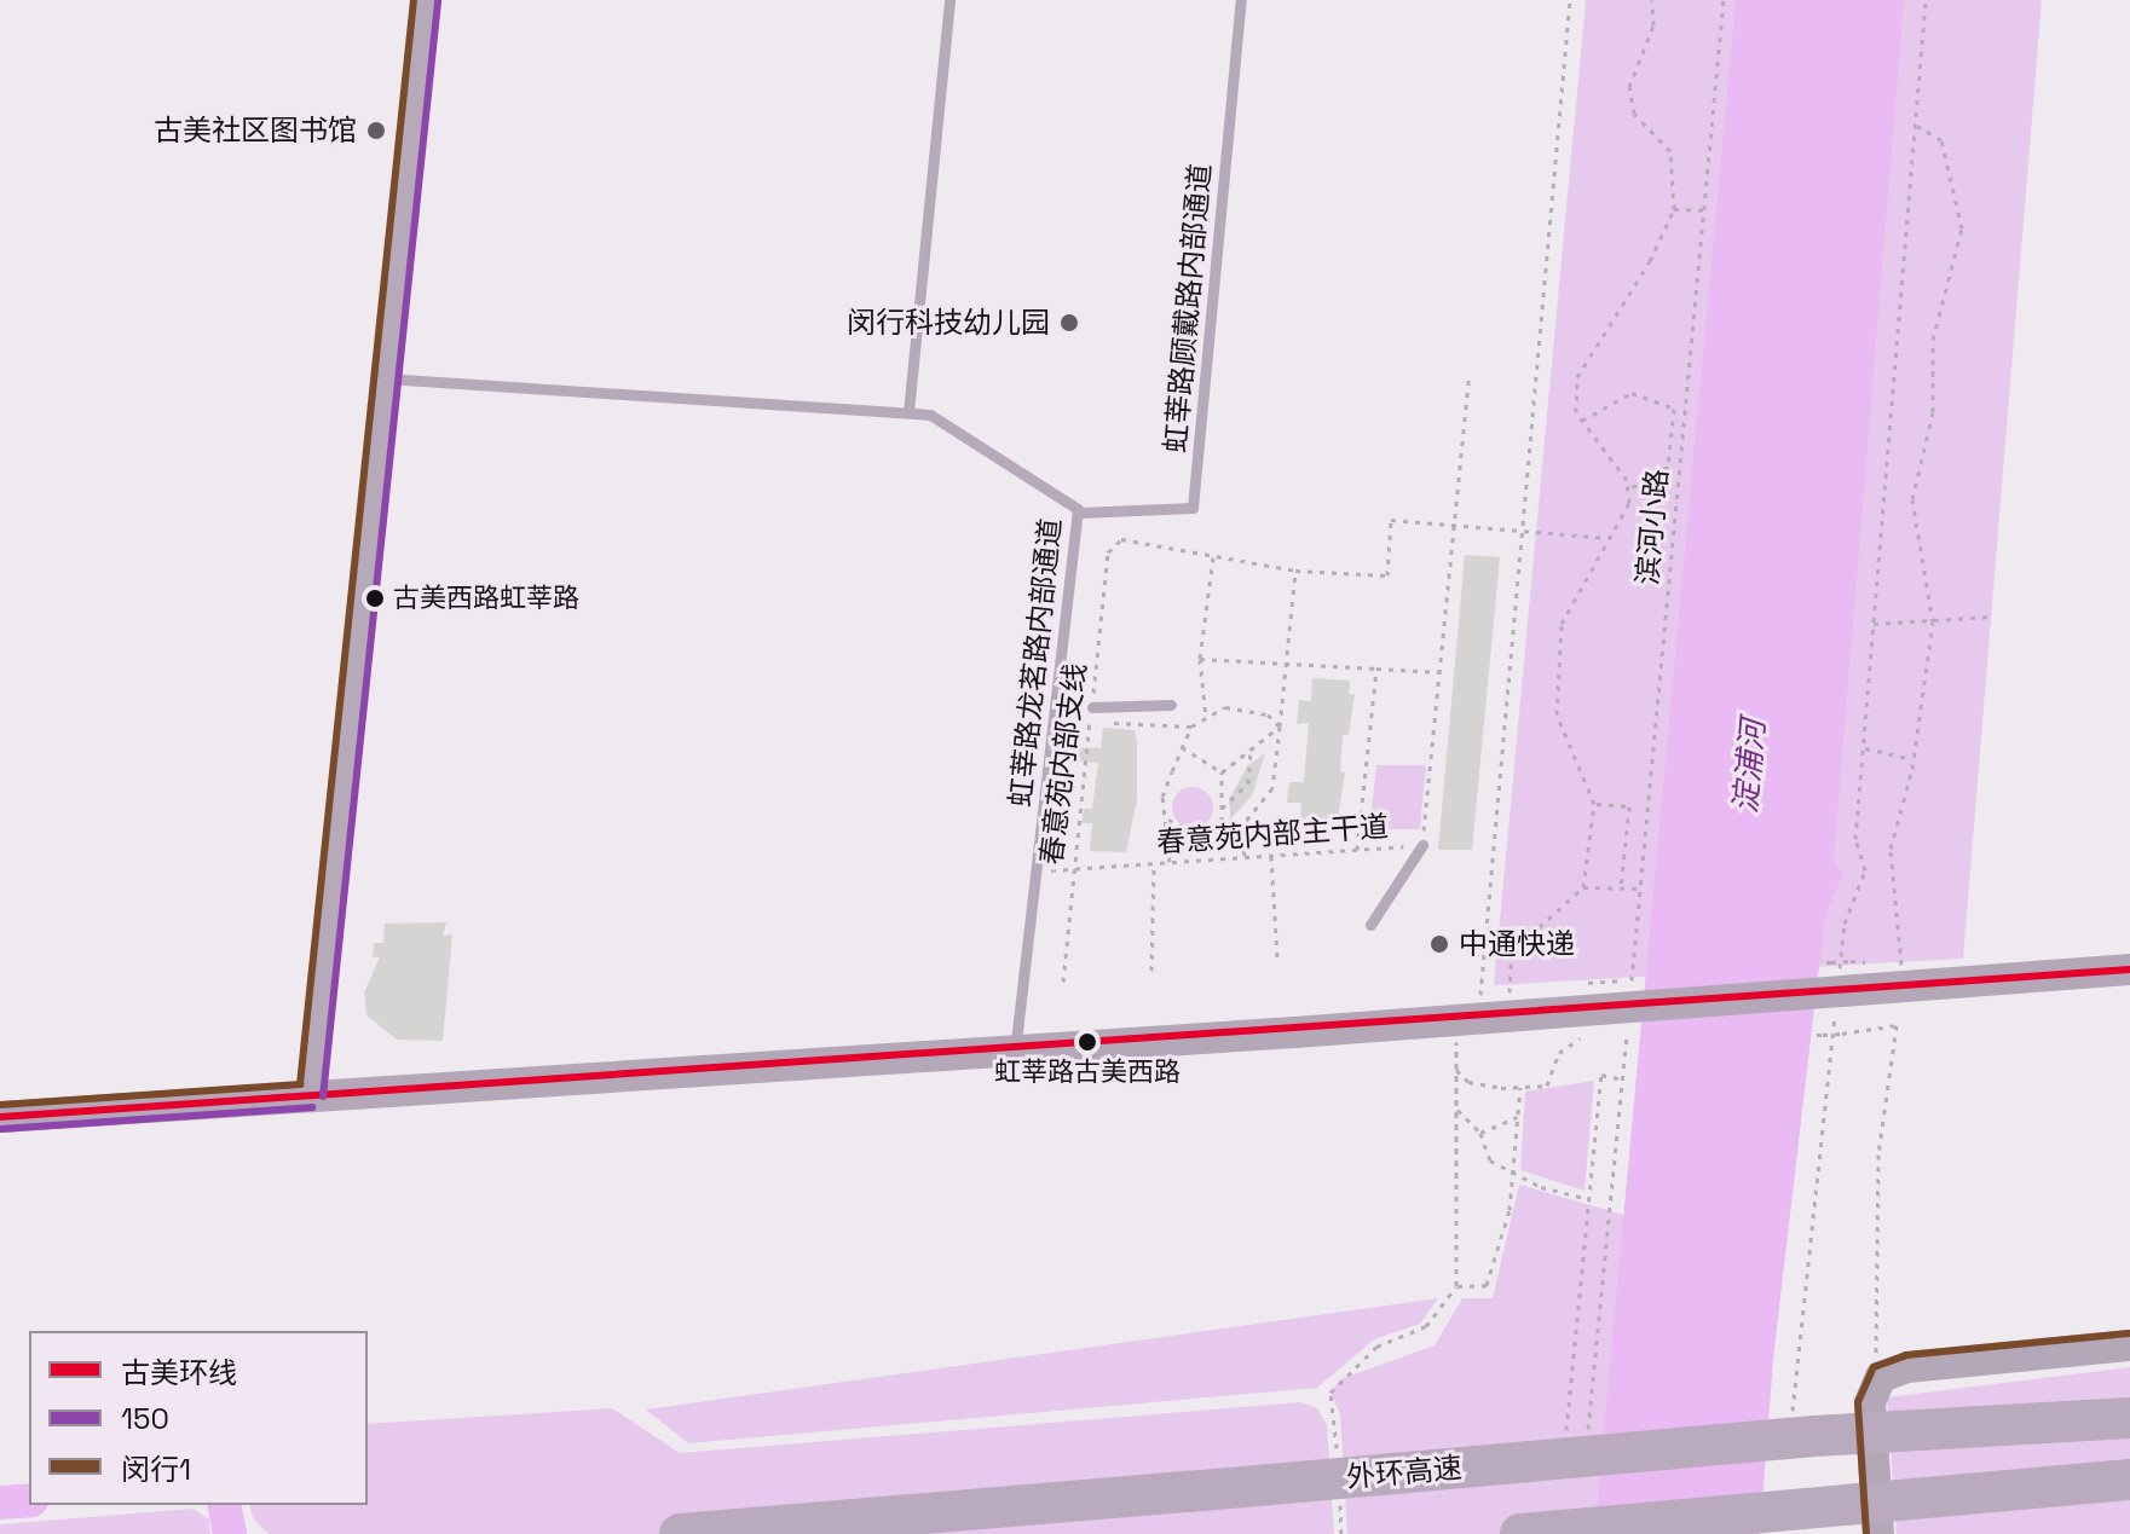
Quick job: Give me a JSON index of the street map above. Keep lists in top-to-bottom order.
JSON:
{
  "streets": {
    "highway": ["外环高速"],
    "lane": ["虹莘路顾戴路内部通道", "虹莘路龙茗路内部通道"],
    "path": ["滨河小路", "春意苑内部支线", "春意苑内部主干道"]
  },
  "crossings": [
    ["虹莘路顾戴路内部通道", "虹莘路龙茗路内部通道"],
    ["虹莘路龙茗路内部通道", "春意苑内部主干道"],
    ["春意苑内部支线", "春意苑内部主干道"]
  ],
  "water": ["淀浦河"],
  "places": [
    "古美社区图书馆",
    "闵行科技幼儿园",
    "古美西路虹莘路",
    "中通快递",
    "虹莘路古美西路"
  ],
  "lines": ["transit line 闵行1", "transit line 150", "transit line 古美环线"],
  "legend": ["古美环线", "150", "闵行1"]
}
